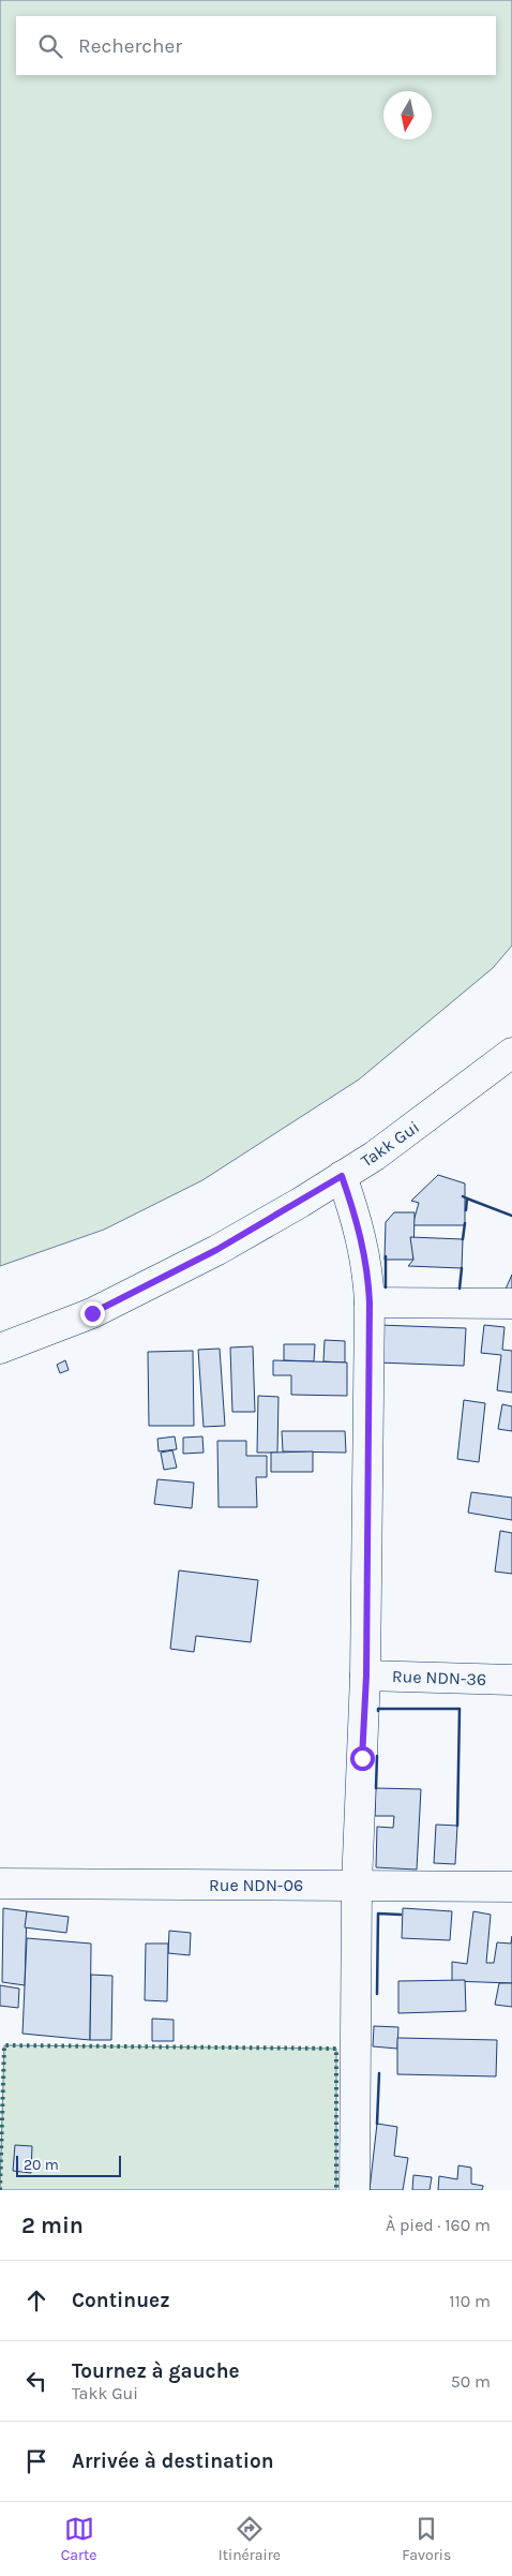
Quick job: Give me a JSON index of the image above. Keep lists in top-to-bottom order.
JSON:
{
  "streets": {
    "street": ["Takk Gui", "Rue NDN-36", "Rue NDN-06"]
  },
  "scale_bar": "20 m",
  "north": "bottom",
  "page": {
    "search": "Rechercher",
    "scale": "20 m",
    "heading": ["2 min", "À pied · 160 m"],
    "list": [
      ["Continuez", "110 m"],
      ["Tournez à gauche", "Takk Gui", "50 m"],
      "Arrivée à destination"
    ],
    "nav": ["Carte", "Itinéraire", "Favoris"]
  }
}
